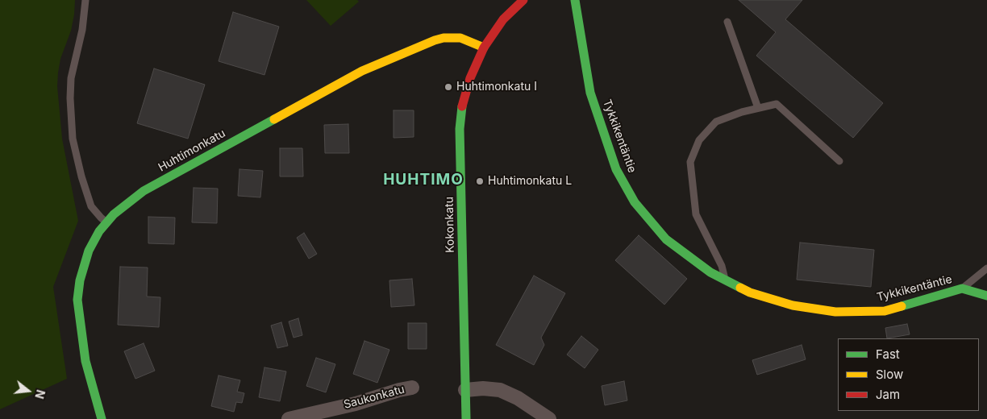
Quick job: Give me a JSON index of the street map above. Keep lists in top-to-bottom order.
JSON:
{
  "streets": {
    "street": [
      "Tykkikentäntie",
      "Huhtimonkatu",
      "Kokonkatu",
      "Saukonkatu"
    ]
  },
  "crossings": [
    ["Huhtimonkatu", "Kokonkatu"]
  ],
  "districts": ["HUHTIMO"],
  "places": ["Huhtimonkatu I", "Huhtimonkatu L"],
  "legend": ["Fast", "Slow", "Jam"],
  "north": "right"
}
